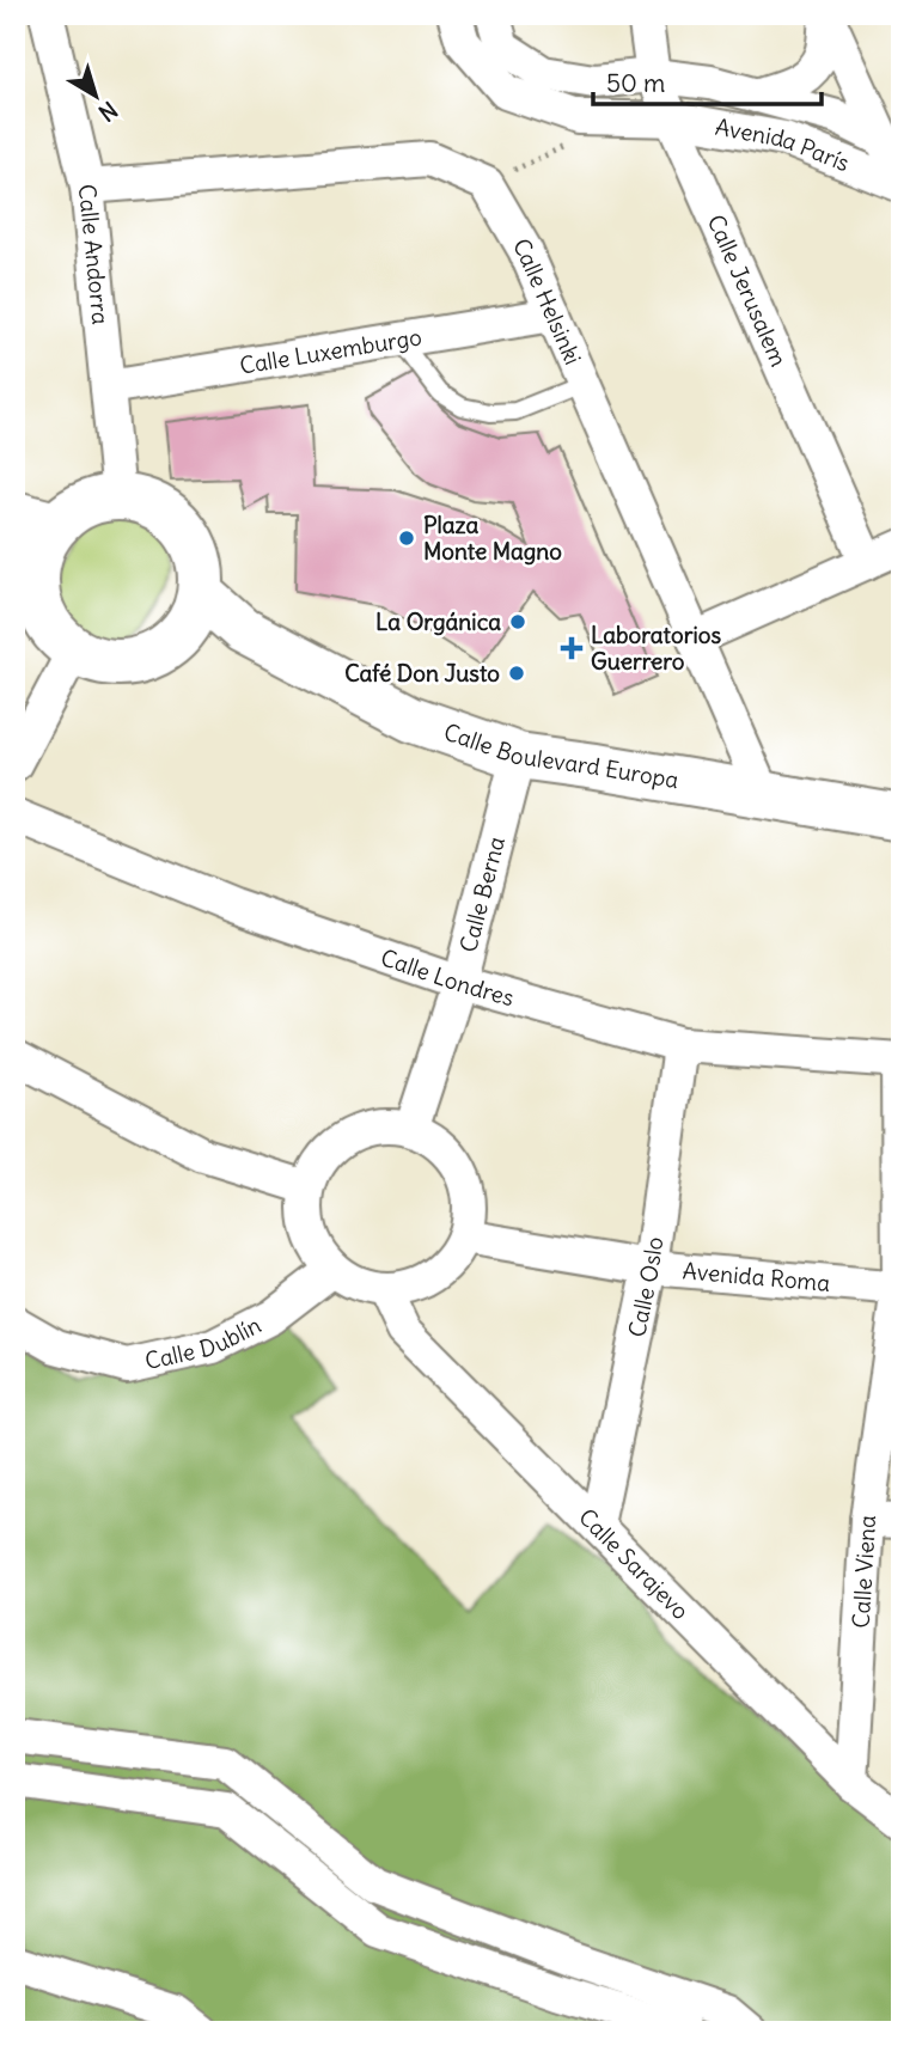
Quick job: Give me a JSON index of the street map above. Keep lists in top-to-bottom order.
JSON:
{
  "streets": {
    "main road": ["Calle Boulevard Europa"],
    "street": [
      "Avenida París",
      "Calle Andorra",
      "Calle Jerusalem",
      "Calle Helsinki",
      "Calle Luxemburgo",
      "Calle Berna",
      "Calle Londres",
      "Avenida Roma",
      "Calle Oslo",
      "Calle Dublín",
      "Calle Sarajevo",
      "Calle Viena"
    ]
  },
  "crossings": [
    ["Avenida París", "Calle Jerusalem"],
    ["Calle Andorra", "Calle Luxemburgo"],
    ["Calle Andorra", "Calle Boulevard Europa"],
    ["Calle Helsinki", "Calle Luxemburgo"],
    ["Calle Helsinki", "Calle Boulevard Europa"],
    ["Calle Boulevard Europa", "Calle Berna"],
    ["Calle Berna", "Calle Londres"],
    ["Calle Berna", "Avenida Roma"],
    ["Calle Berna", "Calle Dublín"],
    ["Calle Berna", "Calle Sarajevo"],
    ["Calle Londres", "Calle Oslo"],
    ["Calle Londres", "Calle Viena"],
    ["Avenida Roma", "Calle Oslo"],
    ["Avenida Roma", "Calle Dublín"],
    ["Avenida Roma", "Calle Sarajevo"],
    ["Avenida Roma", "Calle Viena"],
    ["Calle Oslo", "Calle Sarajevo"],
    ["Calle Dublín", "Calle Sarajevo"],
    ["Calle Sarajevo", "Calle Viena"]
  ],
  "places": {
    "other": ["Plaza Monte Magno", "La Orgánica", "Café Don Justo"],
    "health": ["Laboratorios Guerrero"]
  },
  "scale_bar": "50 m",
  "north": "bottom right"
}
